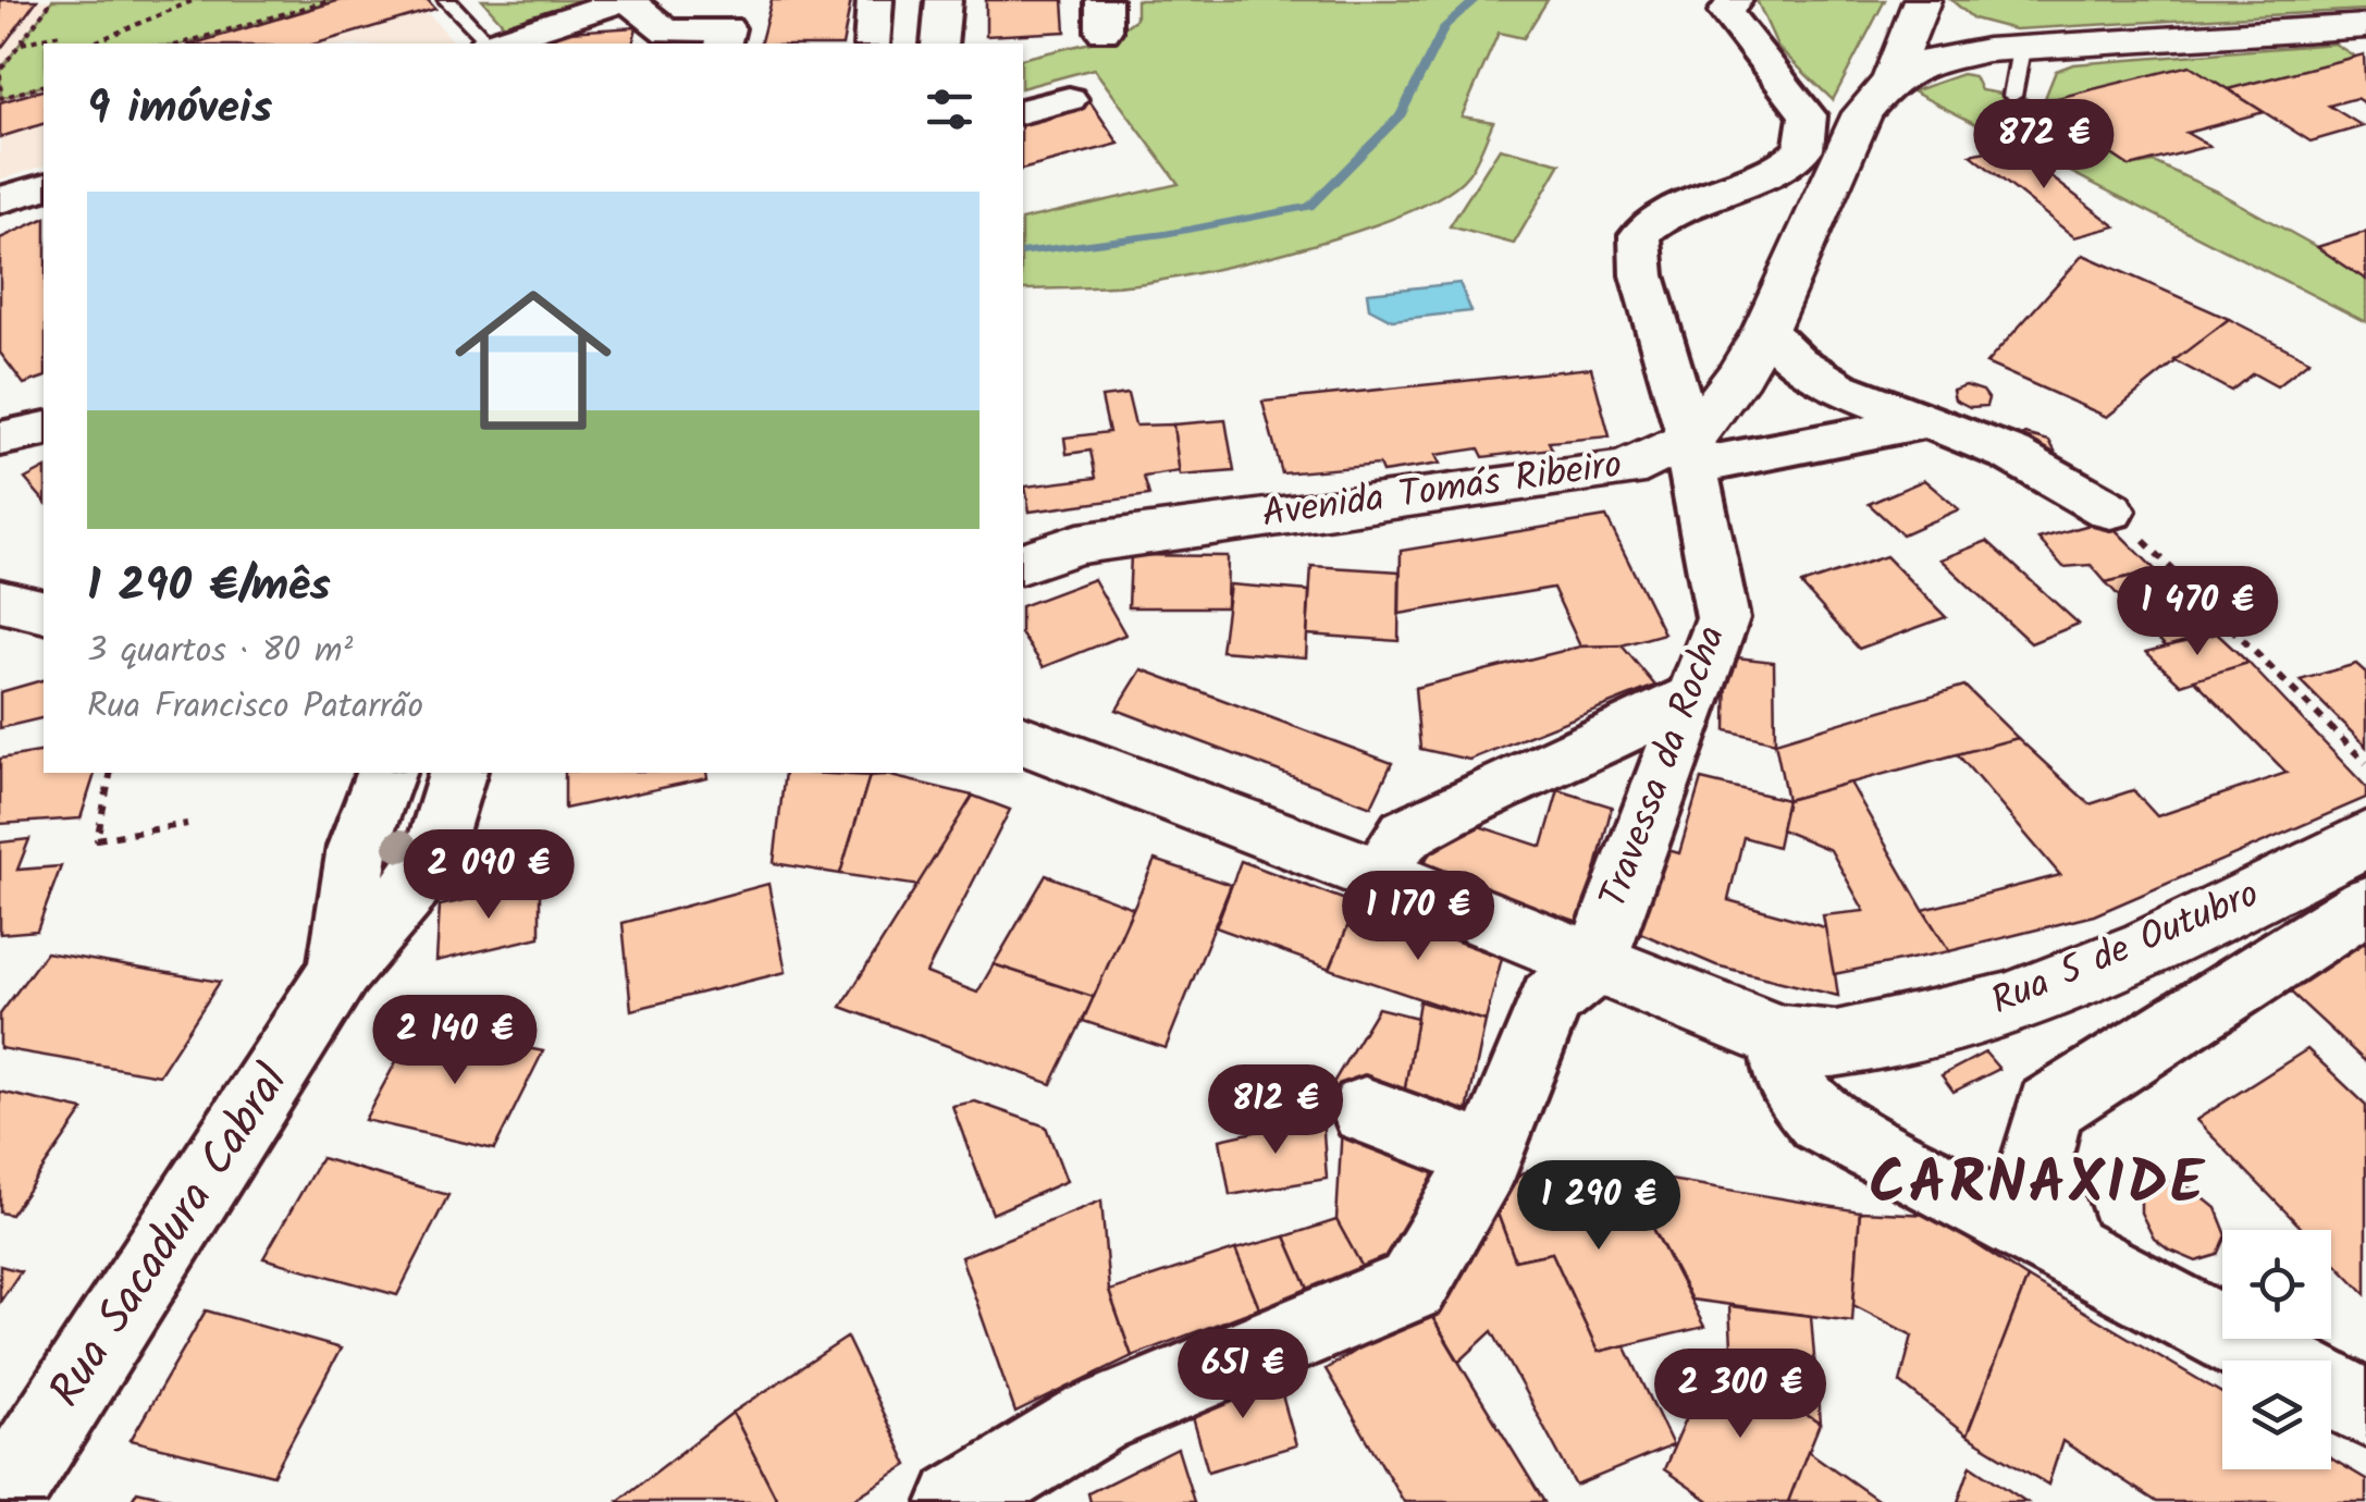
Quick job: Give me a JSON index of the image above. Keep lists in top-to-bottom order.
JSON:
{
  "streets": {
    "street": [
      "Avenida Tomás Ribeiro",
      "Travessa da Rocha",
      "Rua 5 de Outubro",
      "Rua Sacadura Cabral"
    ]
  },
  "crossings": [
    ["Avenida Tomás Ribeiro", "Travessa da Rocha"],
    ["Travessa da Rocha", "Rua 5 de Outubro"]
  ],
  "districts": ["CARNAXIDE"],
  "page": {
    "heading": "9 imóveis",
    "price": [
      "872 €",
      "1 470 €",
      "2 090 €",
      "1 170 €",
      "2 140 €",
      "812 €",
      "1 290 €",
      "651 €",
      "2 300 €"
    ],
    "list": [
      {
        "name": "1 290 €/mês",
        "note": "3 quartos · 80 m² · Rua Francisco Patarrão"
      }
    ]
  }
}
